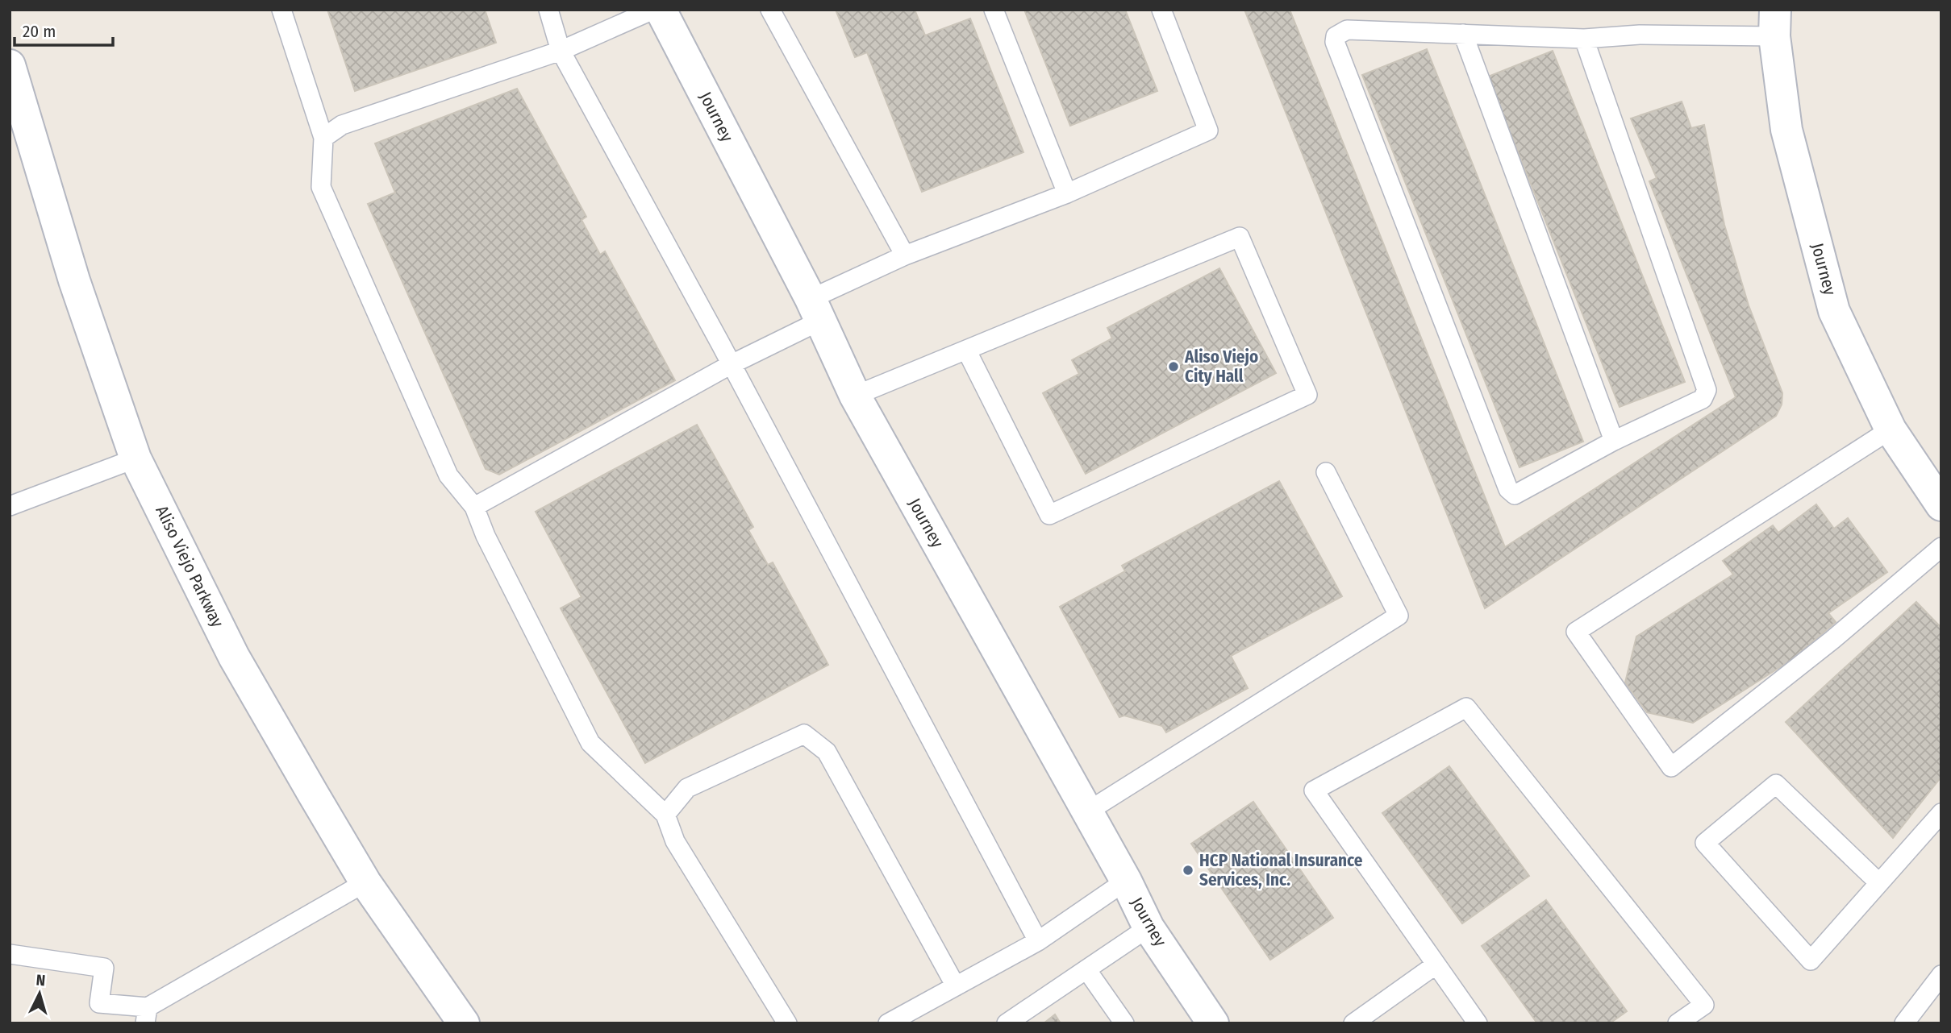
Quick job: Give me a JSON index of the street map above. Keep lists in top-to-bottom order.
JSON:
{
  "streets": {
    "street": ["Journey", "Aliso Viejo Parkway"]
  },
  "places": ["Aliso Viejo City Hall", "HCP National Insurance Services, Inc."],
  "scale_bar": "20 m",
  "north": "top"
}
